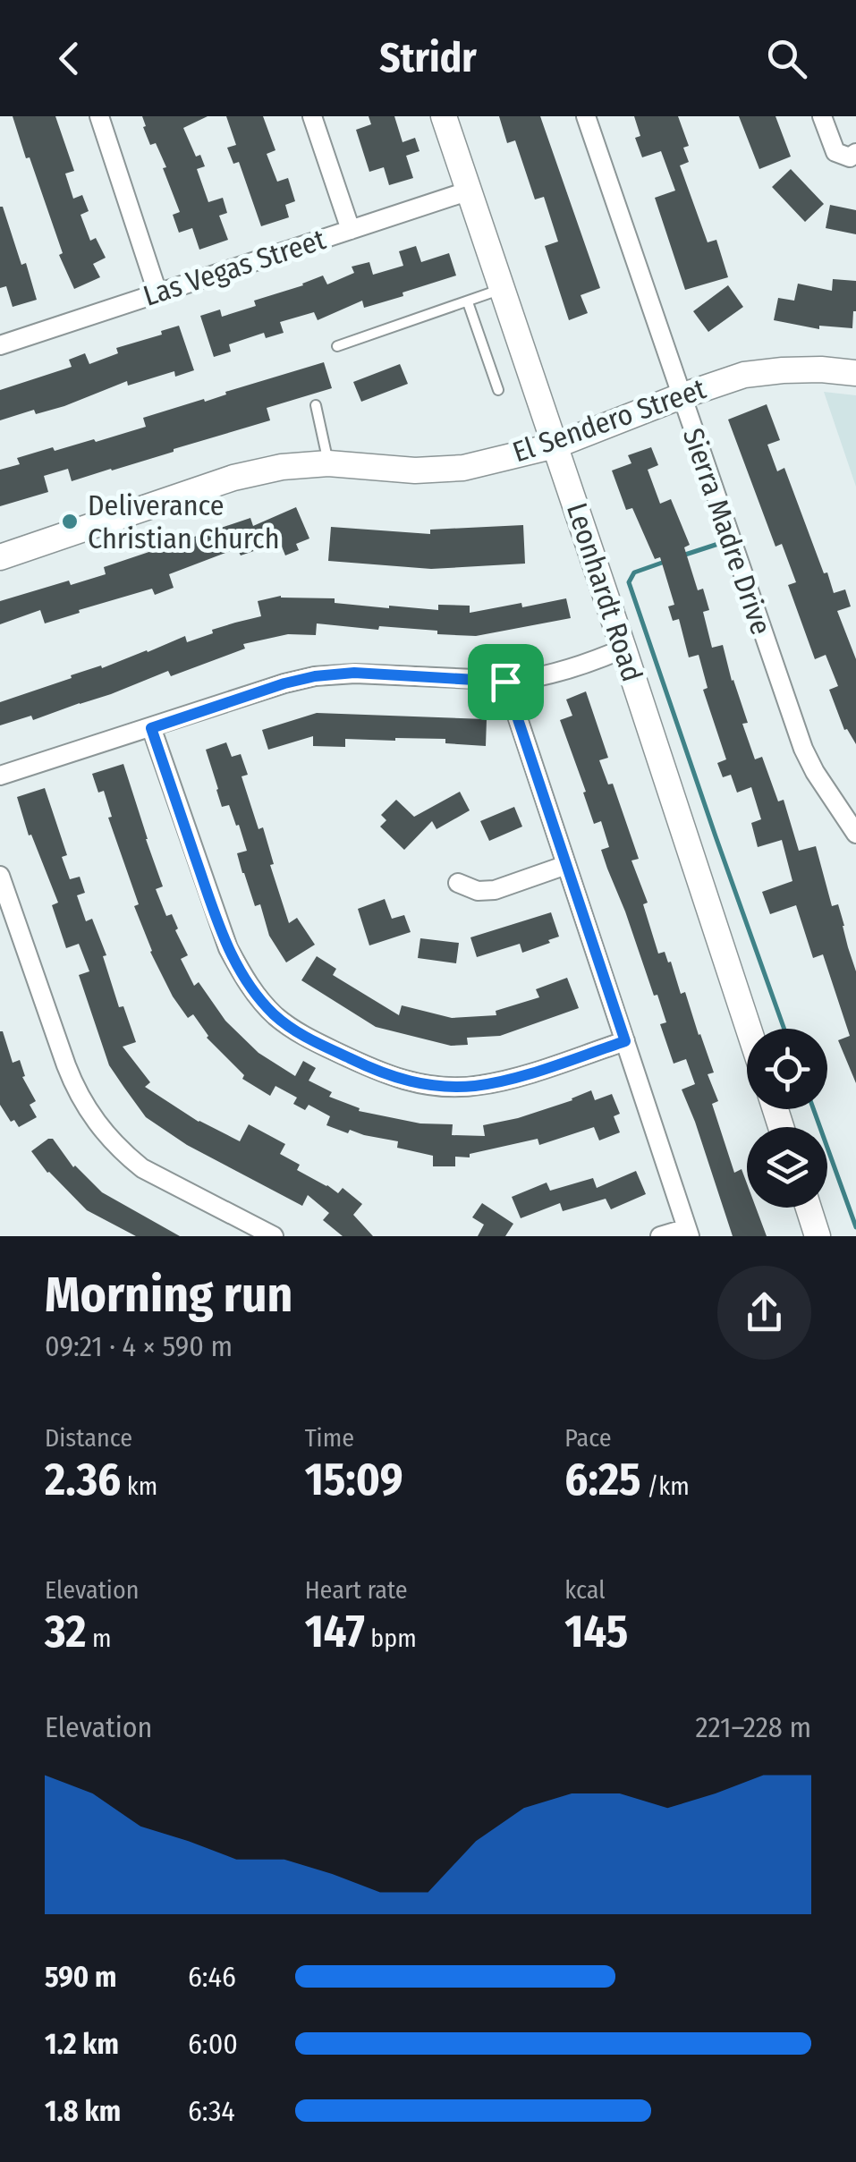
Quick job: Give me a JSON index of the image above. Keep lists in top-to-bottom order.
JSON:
{
  "streets": {
    "street": [
      "Las Vegas Street",
      "El Sendero Street",
      "Sierra Madre Drive",
      "Leonhardt Road"
    ]
  },
  "crossings": [
    ["Las Vegas Street", "Leonhardt Road"],
    ["El Sendero Street", "Sierra Madre Drive"],
    ["El Sendero Street", "Leonhardt Road"]
  ],
  "places": ["Deliverance Christian Church"],
  "page": {
    "header": "Stridr",
    "heading": ["Morning run", "09:21 · 4 × 590 m"],
    "stats": [
      ["Distance", "2.36 km"],
      ["Time", "15:09"],
      ["Pace", "6:25 /km"],
      ["Elevation", "32 m"],
      ["Heart rate", "147 bpm"],
      ["kcal", "145"]
    ],
    "chart": ["Elevation", "221–228 m"],
    "list": [
      {
        "name": "590 m",
        "note": "6:46"
      },
      {
        "name": "1.2 km",
        "note": "6:00"
      },
      {
        "name": "1.8 km",
        "note": "6:34"
      }
    ]
  }
}
